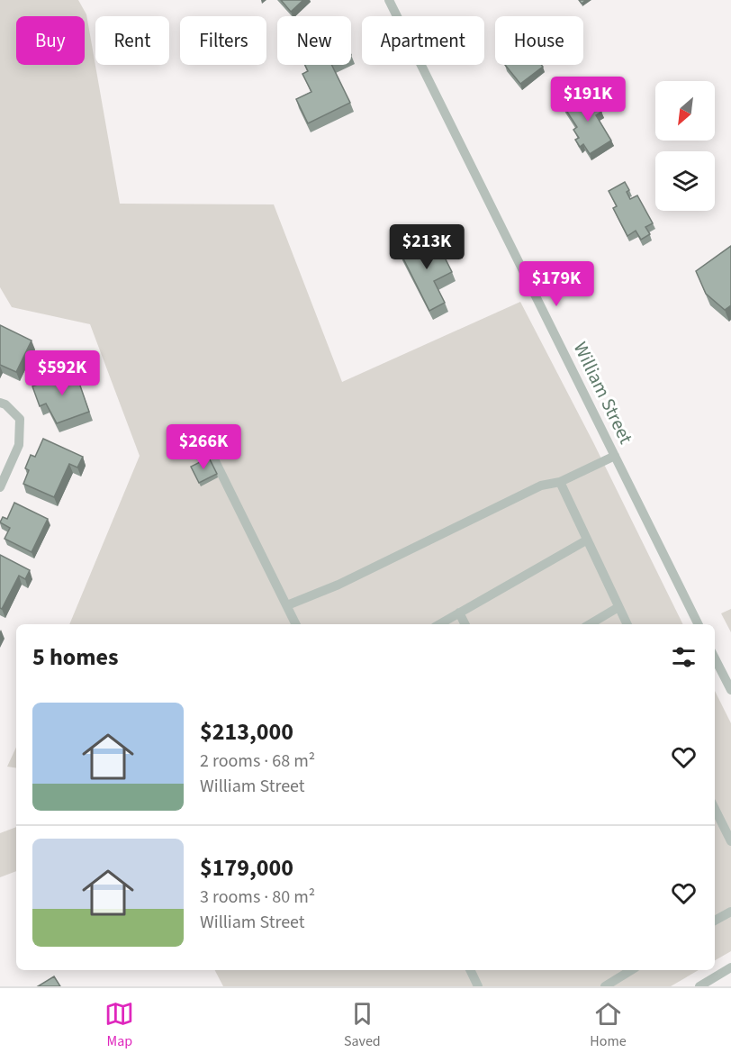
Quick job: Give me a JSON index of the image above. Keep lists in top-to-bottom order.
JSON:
{
  "streets": {
    "street": ["William Street"]
  },
  "north": "bottom left",
  "page": {
    "chip": [
      "Buy",
      "Rent",
      "Filters",
      "New",
      "Apartment",
      "House"
    ],
    "price": [
      "$191K",
      "$213K",
      "$179K",
      "$592K",
      "$266K"
    ],
    "heading": "5 homes",
    "list": [
      {
        "name": "$213,000",
        "note": "2 rooms · 68 m² · William Street"
      },
      {
        "name": "$179,000",
        "note": "3 rooms · 80 m² · William Street"
      }
    ],
    "tabs": ["Map", "Saved", "Home"]
  }
}
